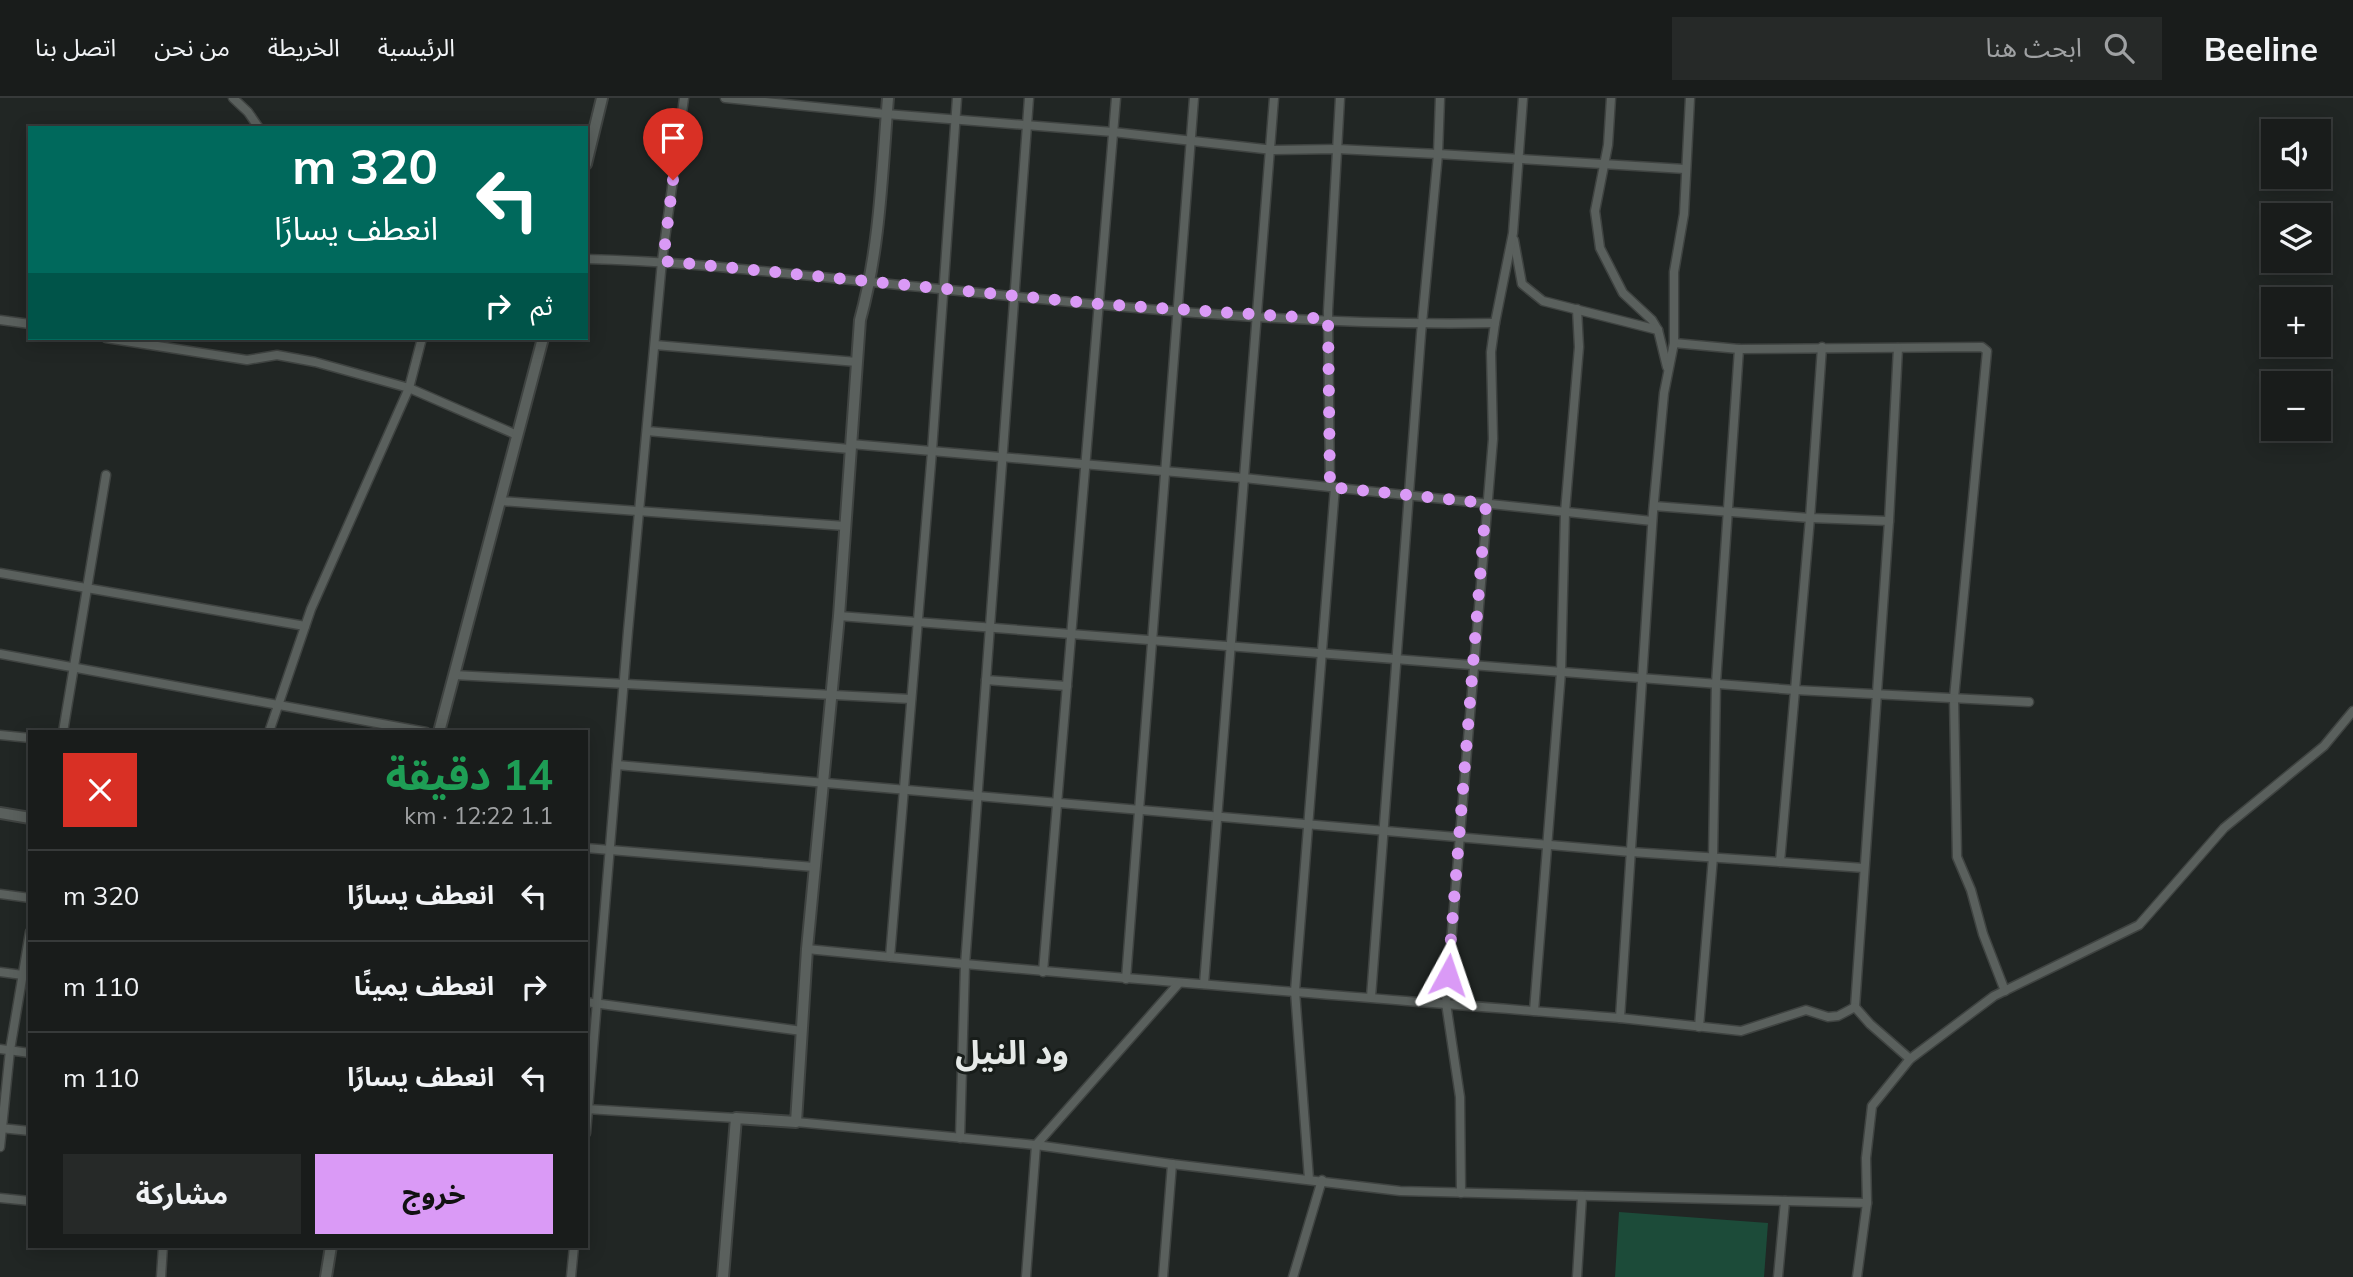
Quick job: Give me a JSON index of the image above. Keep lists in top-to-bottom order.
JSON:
{
  "districts": ["ود النيل"],
  "page": {
    "header": "Beeline",
    "search": "ابحث هنا",
    "nav": [
      "الرئيسية",
      "الخريطة",
      "من نحن",
      "اتصل بنا"
    ],
    "map_buttons": ["+", "−"],
    "turn": ["320 m", "انعطف يسارًا"],
    "then": "ثم",
    "heading": ["14 دقيقة", "1.1 km · 12:22"],
    "list": [
      {
        "name": "انعطف يسارًا",
        "value": "320 m"
      },
      {
        "name": "انعطف يمينًا",
        "value": "110 m"
      },
      {
        "name": "انعطف يسارًا",
        "value": "110 m"
      }
    ],
    "buttons": ["خروج", "مشاركة"]
  }
}
